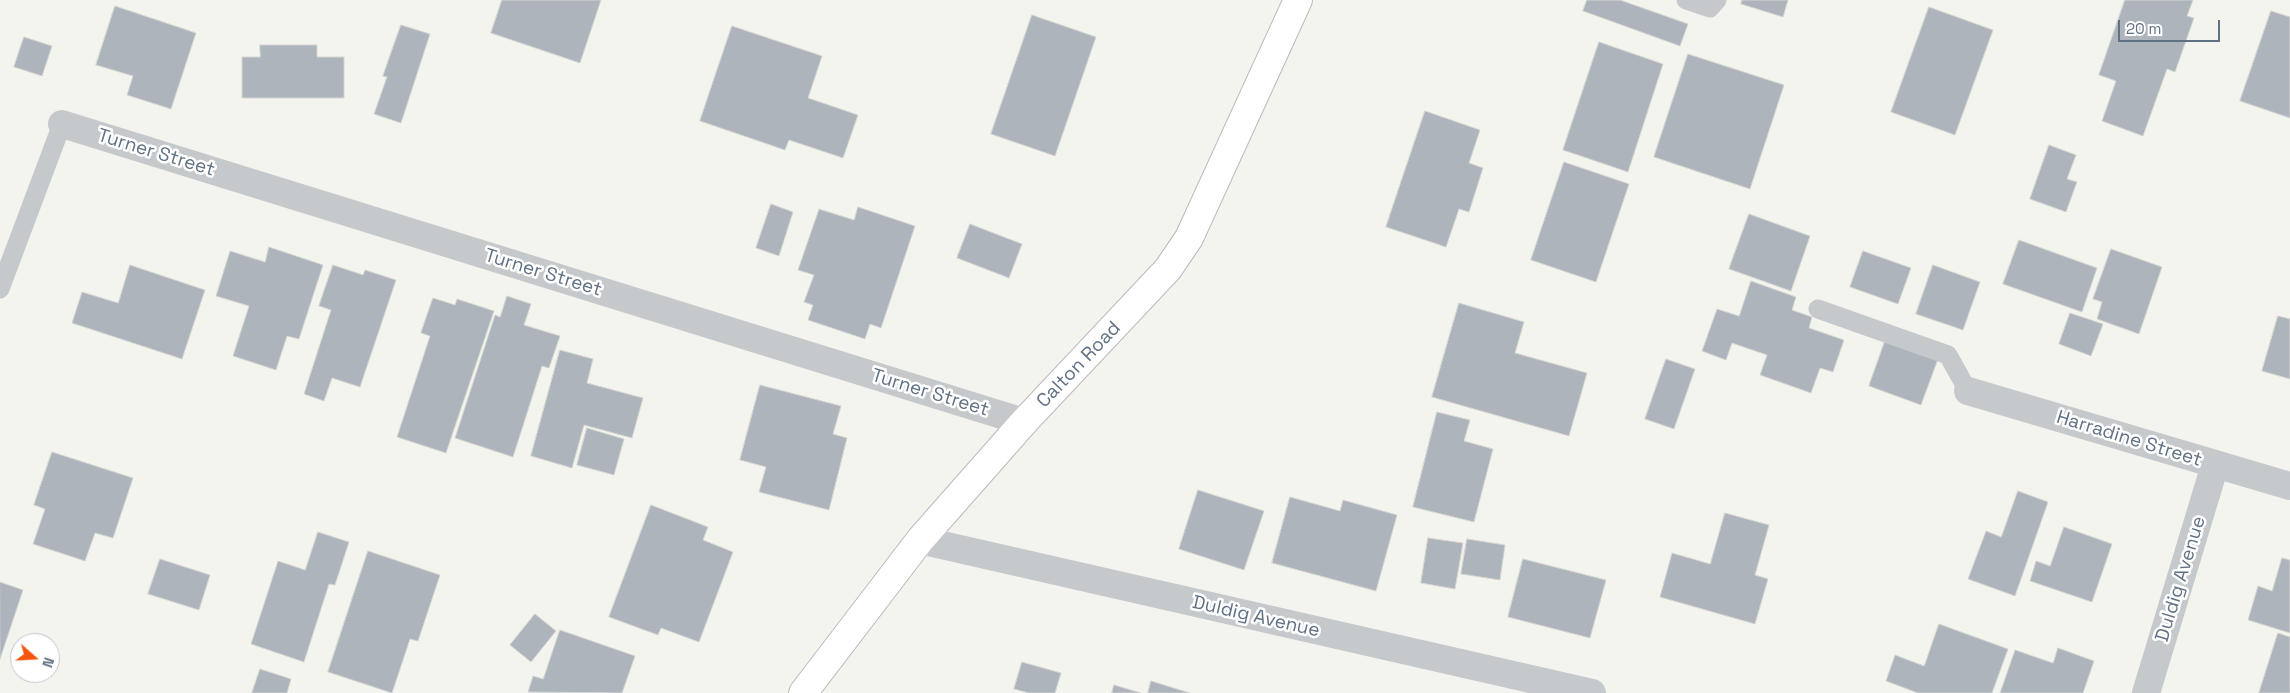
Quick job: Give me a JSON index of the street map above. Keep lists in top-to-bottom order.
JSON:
{
  "streets": {
    "main road": ["Calton Road"],
    "street": ["Turner Street", "Harradine Street", "Duldig Avenue"]
  },
  "crossings": [
    ["Turner Street", "Calton Road"],
    ["Calton Road", "Duldig Avenue"],
    ["Harradine Street", "Duldig Avenue"]
  ],
  "scale_bar": "20 m",
  "north": "right"
}
